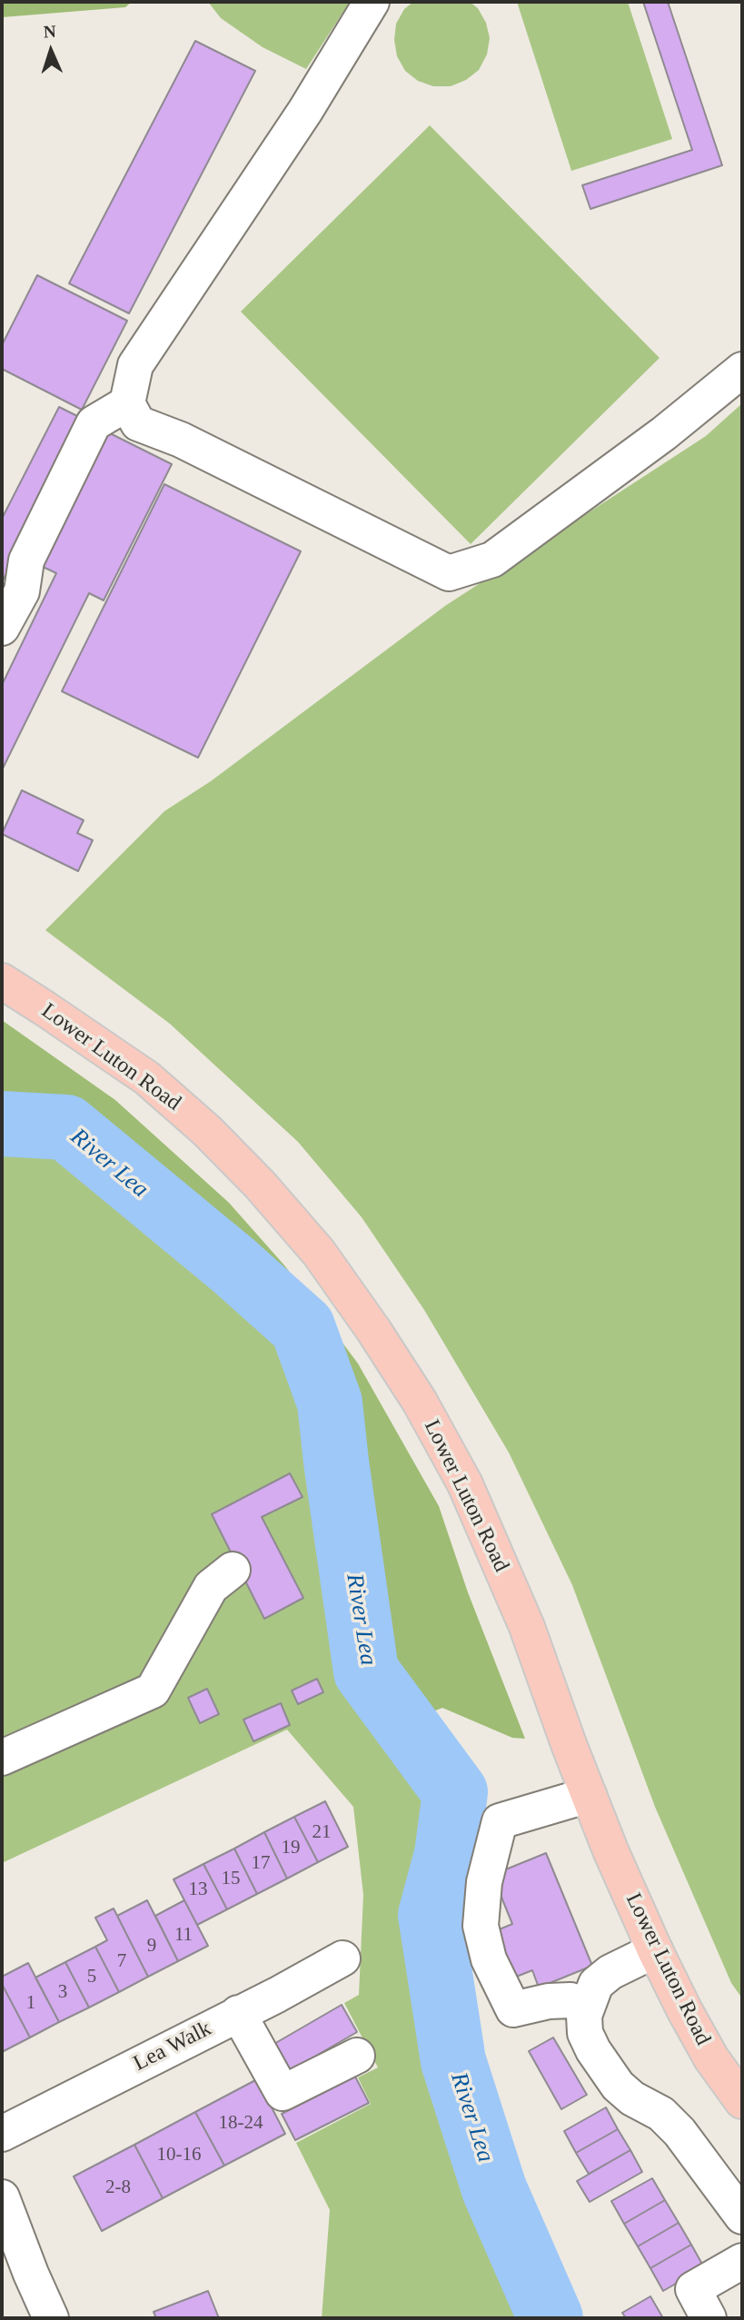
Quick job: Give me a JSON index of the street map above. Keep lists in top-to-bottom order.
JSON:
{
  "streets": {
    "main road": ["Lower Luton Road"],
    "street": ["Lea Walk"]
  },
  "water": ["River Lea"],
  "house_numbers": [
    "21",
    "19",
    "17",
    "15",
    "13",
    "11",
    "9",
    "7",
    "5",
    "3",
    "1",
    "18-24",
    "10-16",
    "2-8"
  ],
  "north": "top"
}
